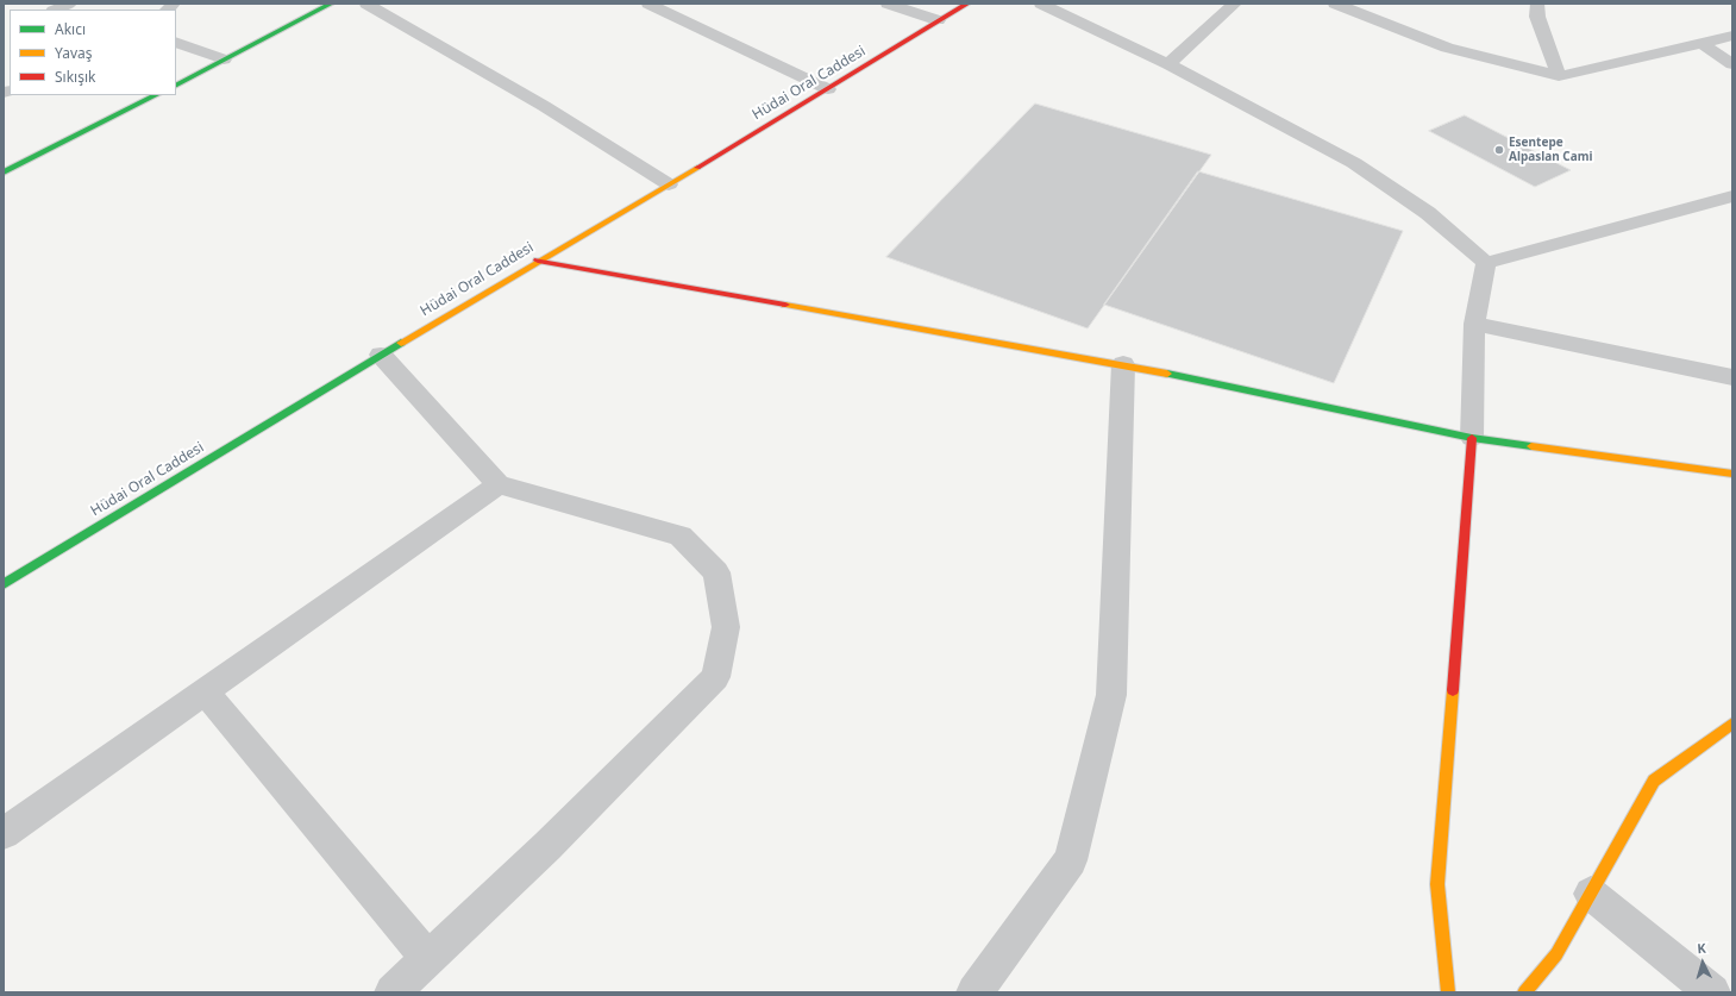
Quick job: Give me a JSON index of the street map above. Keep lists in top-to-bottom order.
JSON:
{
  "streets": {
    "street": ["Hüdai Oral Caddesi"]
  },
  "places": ["Esentepe Alpaslan Cami"],
  "legend": ["Akıcı", "Yavaş", "Sıkışık"],
  "north": "top"
}
